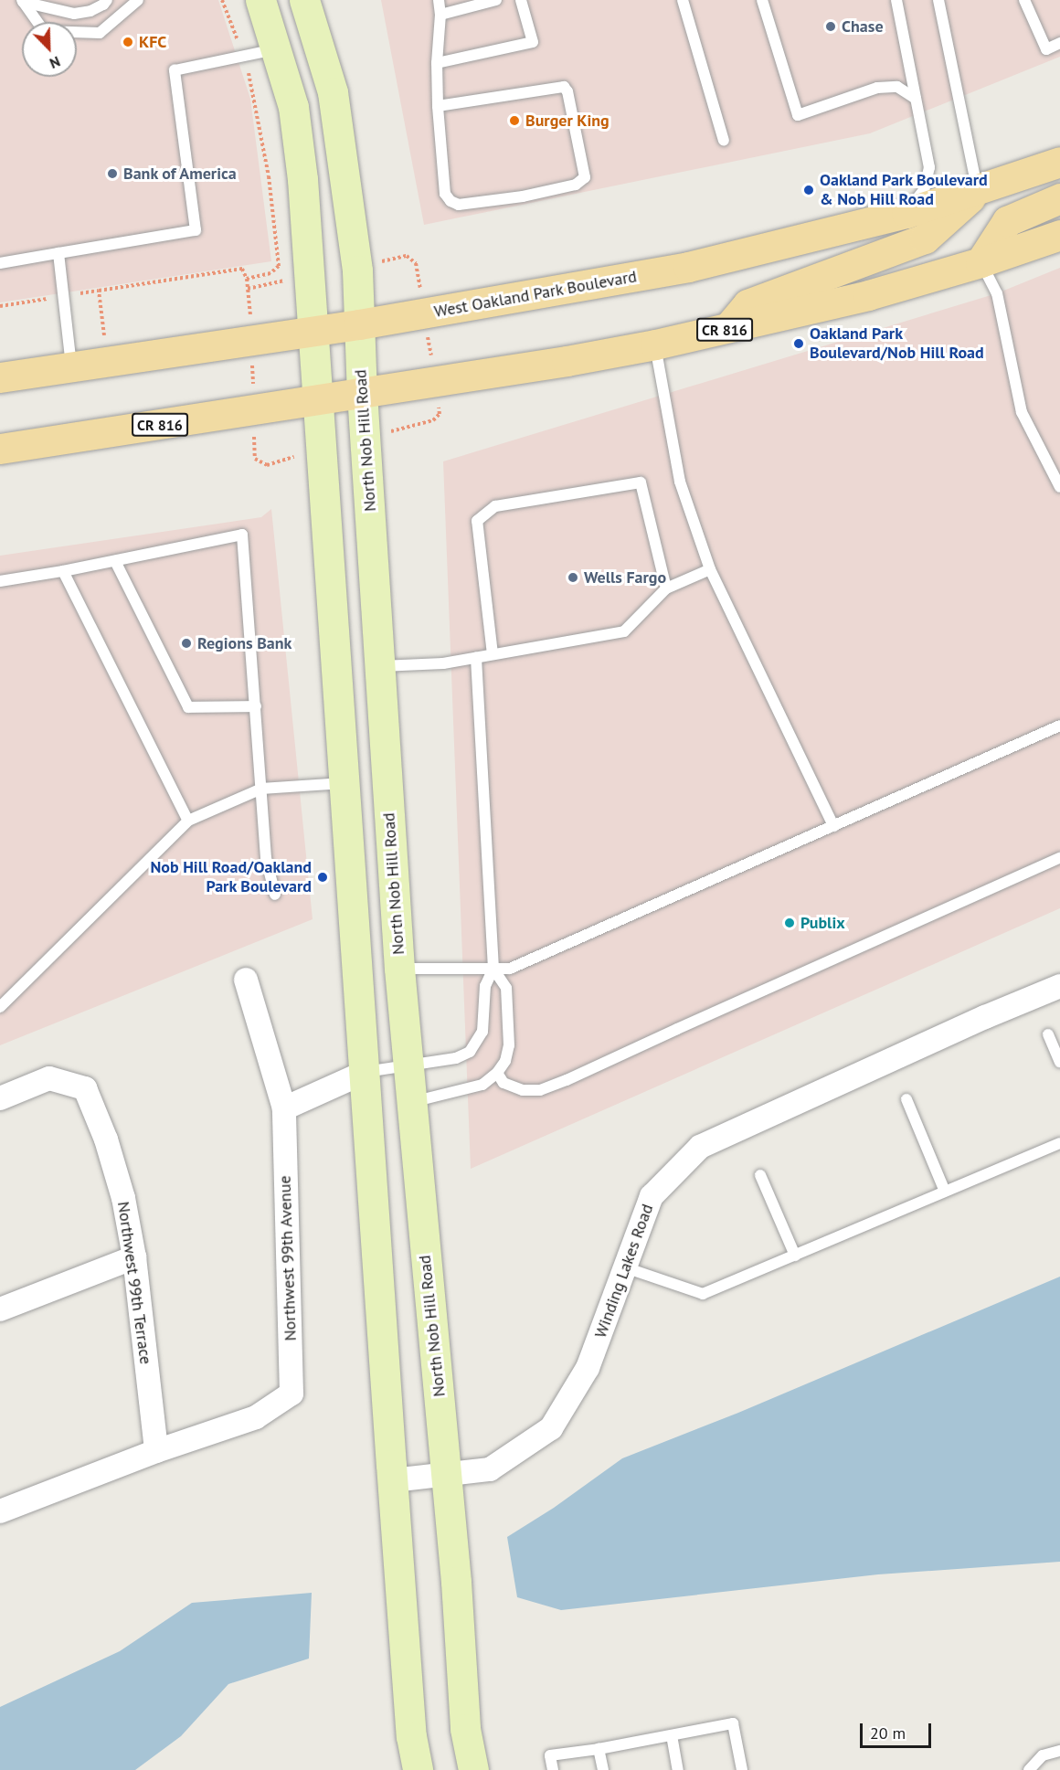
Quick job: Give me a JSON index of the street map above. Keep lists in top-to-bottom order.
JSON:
{
  "streets": {
    "main road": ["West Oakland Park Boulevard", "CR 816", "North Nob Hill Road"],
    "street": ["Northwest 99th Avenue", "Winding Lakes Road", "Northwest 99th Terrace"]
  },
  "crossings": [
    ["West Oakland Park Boulevard", "North Nob Hill Road"],
    ["CR 816", "North Nob Hill Road"],
    ["North Nob Hill Road", "Winding Lakes Road"],
    ["Northwest 99th Avenue", "Northwest 99th Terrace"]
  ],
  "places": [
    "Chase",
    "KFC",
    "Burger King",
    "Bank of America",
    "Oakland Park Boulevard & Nob Hill Road",
    "Oakland Park Boulevard/Nob Hill Road",
    "Wells Fargo",
    "Regions Bank",
    "Nob Hill Road/Oakland Park Boulevard",
    "Publix"
  ],
  "scale_bar": "20 m",
  "north": "bottom right"
}
